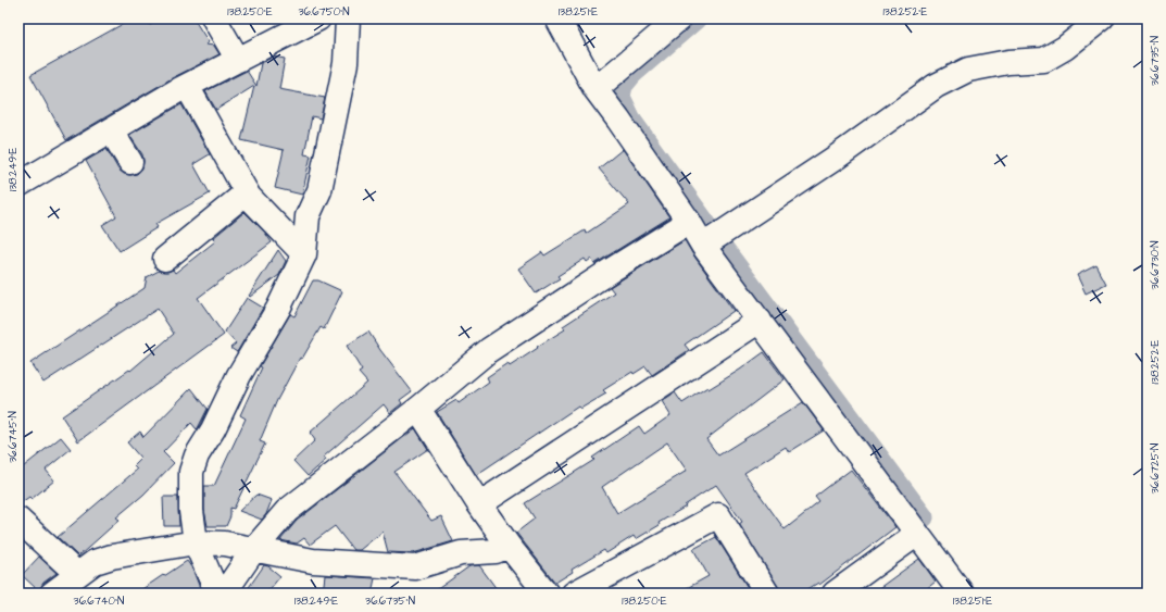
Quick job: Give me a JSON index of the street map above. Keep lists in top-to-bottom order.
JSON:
{
  "coordinates": [
    "138.250°E",
    "36.6750°N",
    "138.251°E",
    "138.252°E",
    "36.6735°N",
    "138.249°E",
    "36.6730°N",
    "36.6745°N",
    "36.6725°N",
    "36.6740°N"
  ]
}
